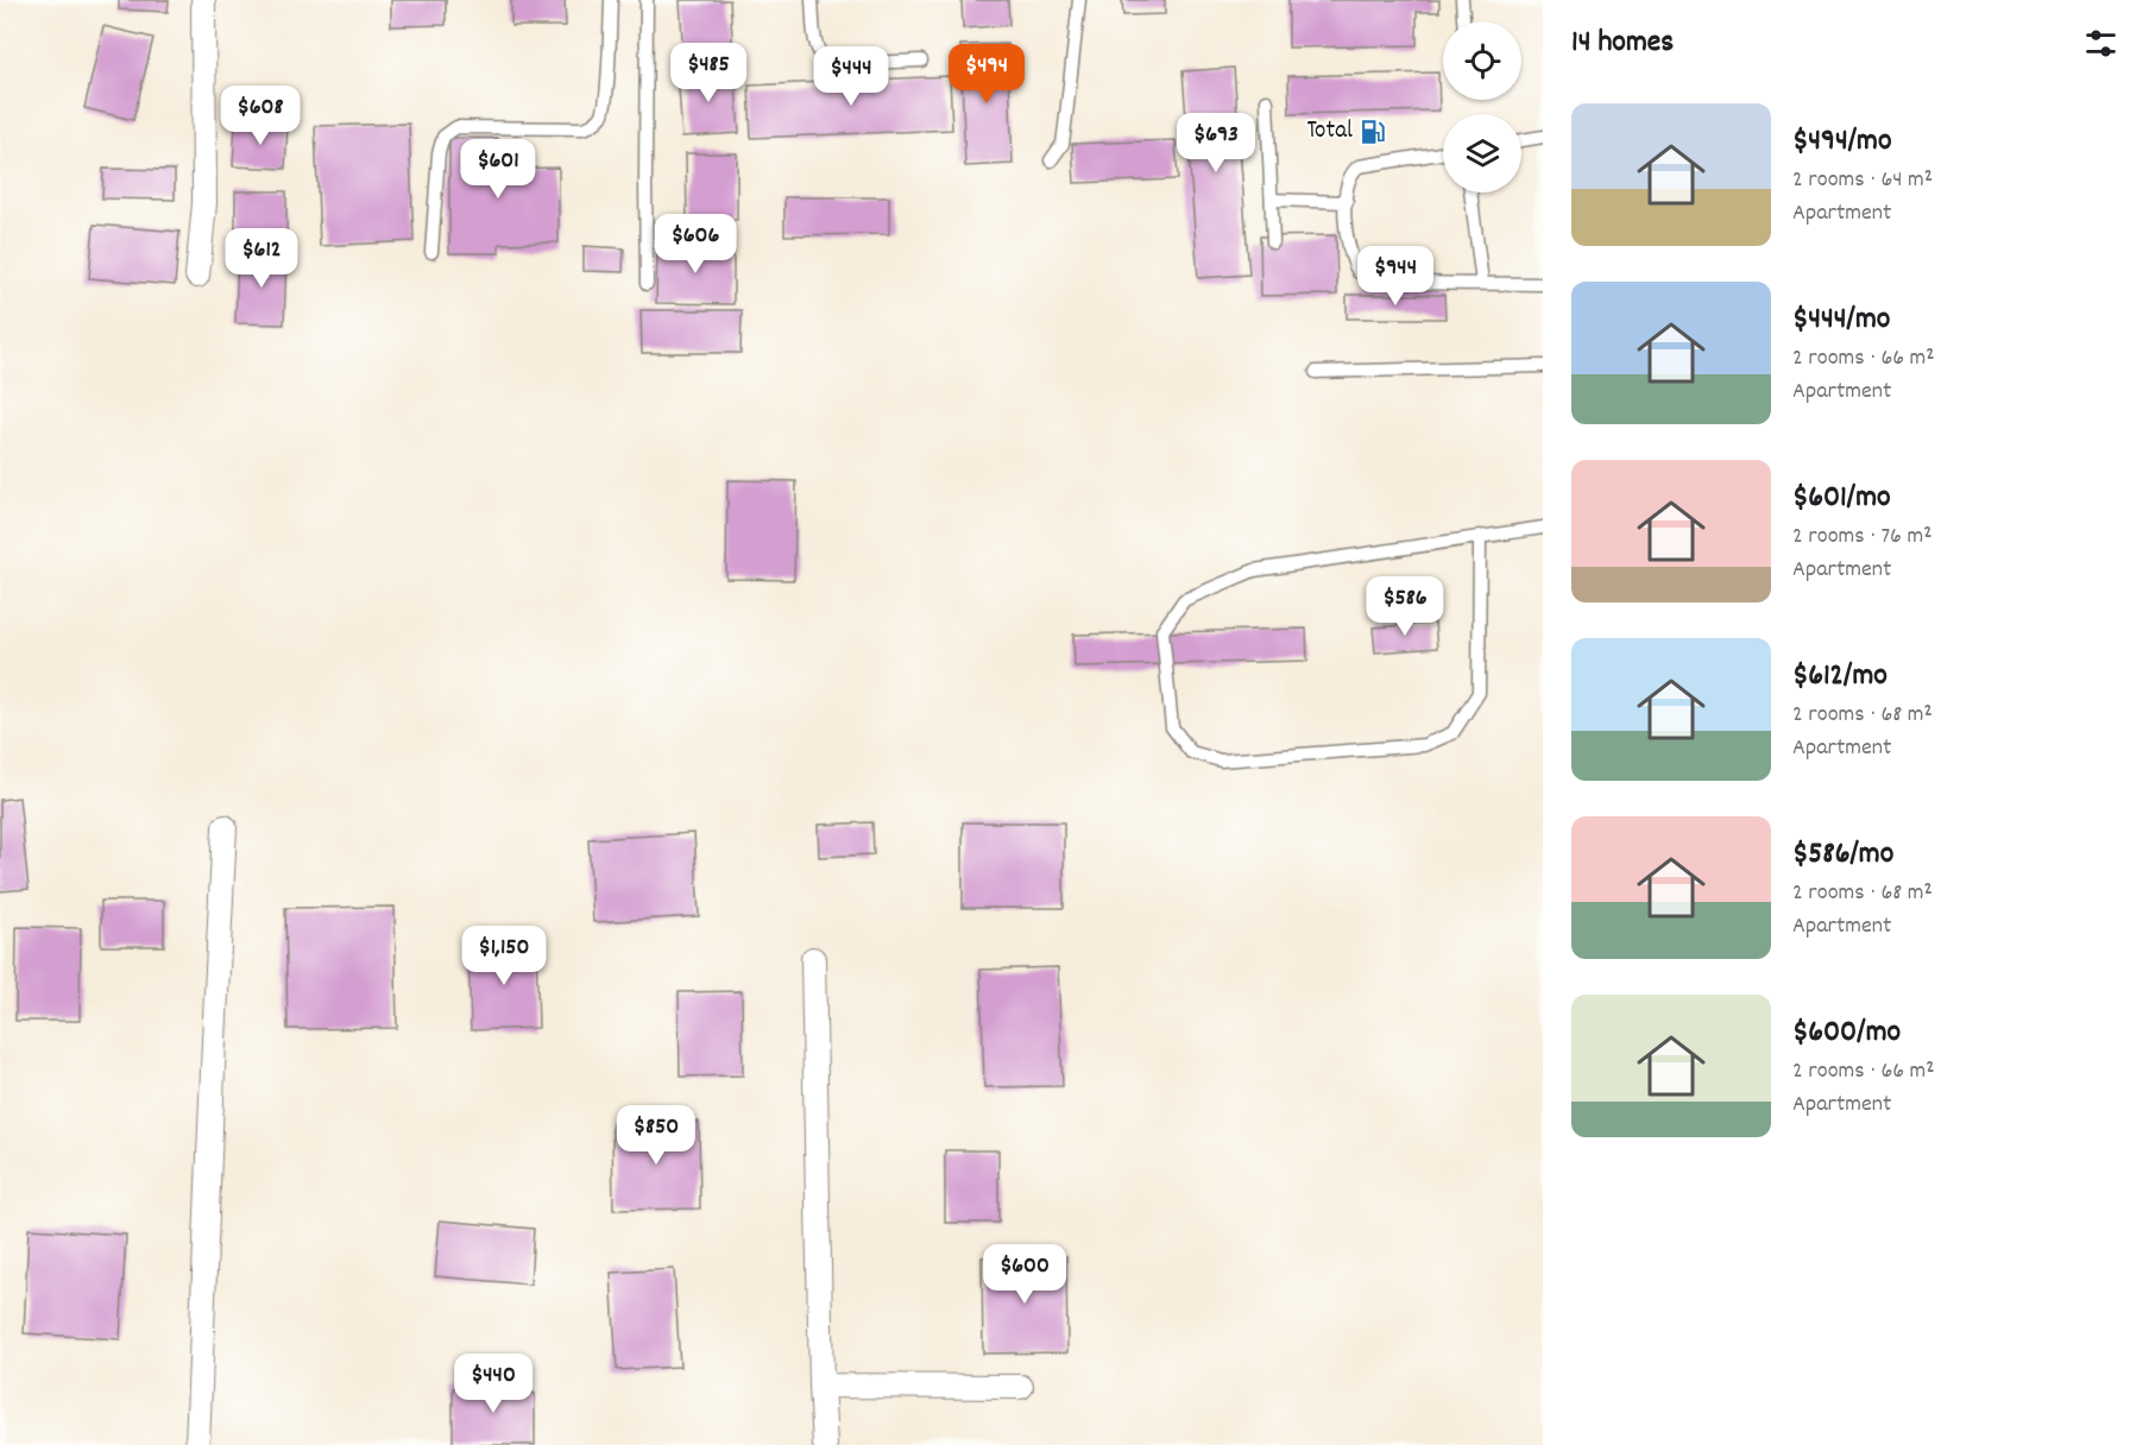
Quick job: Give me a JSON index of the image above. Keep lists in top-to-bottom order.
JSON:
{
  "places": {
    "fuel station": ["Total"]
  },
  "page": {
    "heading": "14 homes",
    "price": [
      "$485",
      "$494",
      "$444",
      "$608",
      "$693",
      "$601",
      "$606",
      "$612",
      "$944",
      "$586",
      "$1,150",
      "$850",
      "$600",
      "$440"
    ],
    "list": [
      {
        "name": "$494/mo",
        "note": "2 rooms · 64 m² · Apartment"
      },
      {
        "name": "$444/mo",
        "note": "2 rooms · 66 m² · Apartment"
      },
      {
        "name": "$601/mo",
        "note": "2 rooms · 76 m² · Apartment"
      },
      {
        "name": "$612/mo",
        "note": "2 rooms · 68 m² · Apartment"
      },
      {
        "name": "$586/mo",
        "note": "2 rooms · 68 m² · Apartment"
      },
      {
        "name": "$600/mo",
        "note": "2 rooms · 66 m² · Apartment"
      }
    ]
  }
}
